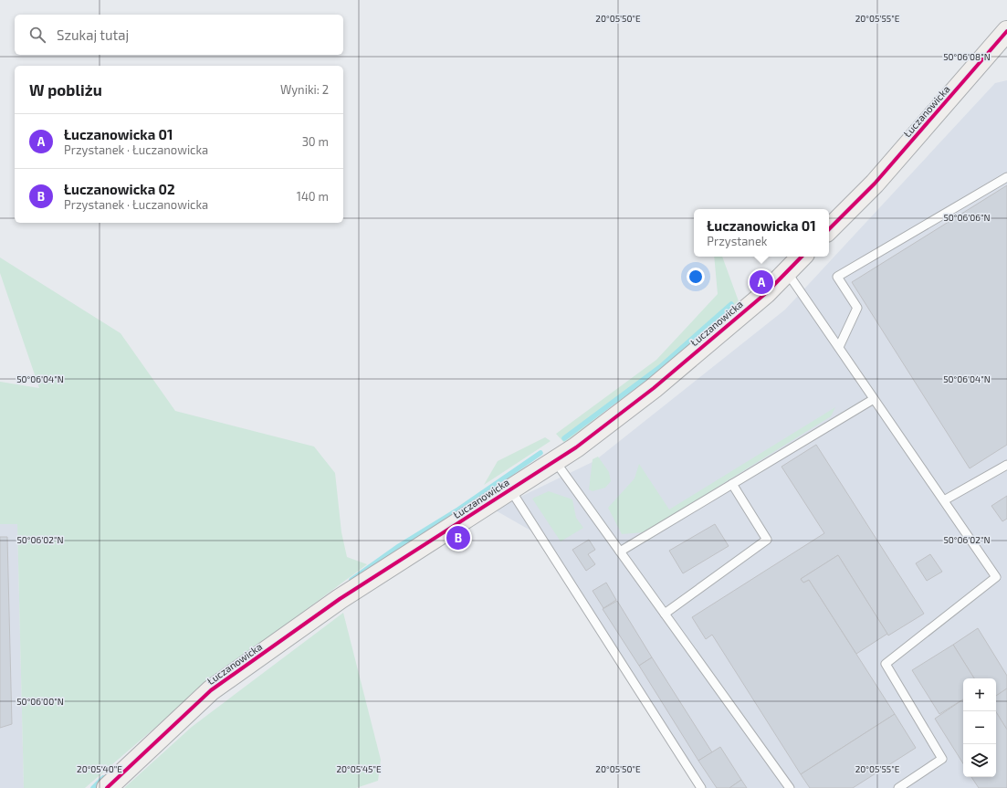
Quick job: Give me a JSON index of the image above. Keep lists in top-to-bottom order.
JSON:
{
  "streets": {
    "street": ["Łuczanowicka"]
  },
  "page": {
    "search": "Szukaj tutaj",
    "heading": ["W pobliżu", "Wyniki: 2"],
    "list": [
      {
        "mark": "A",
        "name": "Łuczanowicka 01",
        "note": "Przystanek · Łuczanowicka",
        "value": "30 m"
      },
      {
        "mark": "B",
        "name": "Łuczanowicka 02",
        "note": "Przystanek · Łuczanowicka",
        "value": "140 m"
      }
    ],
    "popup": ["Łuczanowicka 01", "Przystanek"],
    "pins": ["A", "B"],
    "map_buttons": ["+", "−"]
  },
  "coordinates": [
    "20°05'50\"E",
    "20°05'55\"E",
    "50°06'08\"N",
    "50°06'06\"N",
    "50°06'04\"N",
    "50°06'02\"N",
    "50°06'00\"N",
    "20°05'40\"E",
    "20°05'45\"E"
  ]
}
